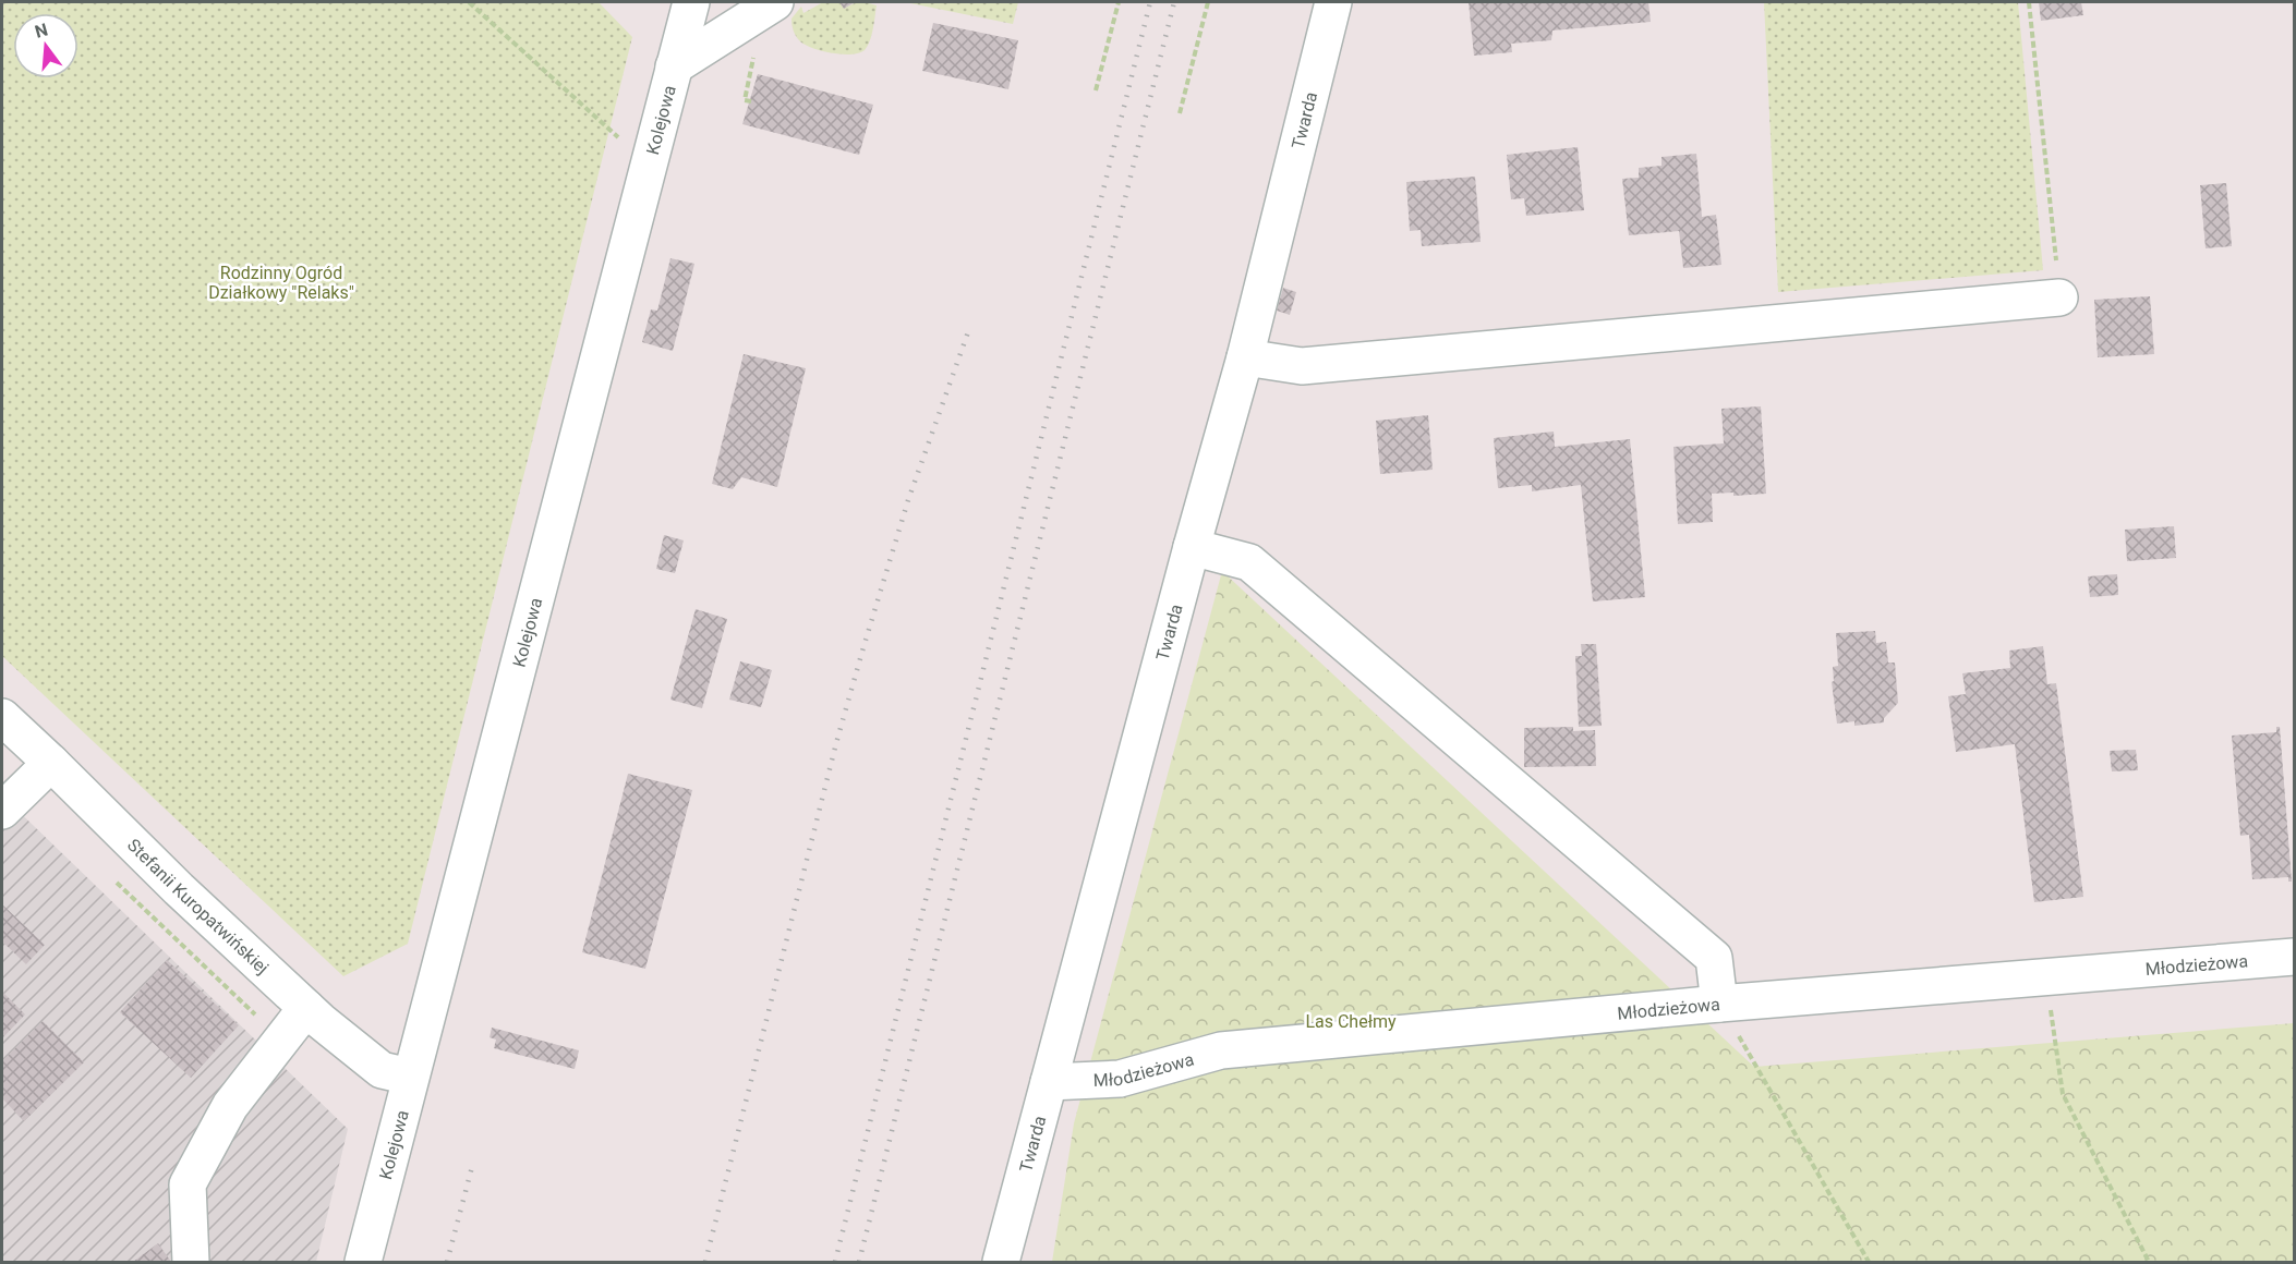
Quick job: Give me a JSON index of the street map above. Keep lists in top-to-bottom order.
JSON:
{
  "streets": {
    "street": [
      "Kolejowa",
      "Twarda",
      "Stefanii Kuropatwińskiej",
      "Młodzieżowa"
    ]
  },
  "crossings": [
    ["Kolejowa", "Stefanii Kuropatwińskiej"],
    ["Twarda", "Młodzieżowa"]
  ],
  "parks": ["Rodzinny Ogród Działkowy \"Relaks\"", "Las Chełmy"],
  "north": "top"
}
